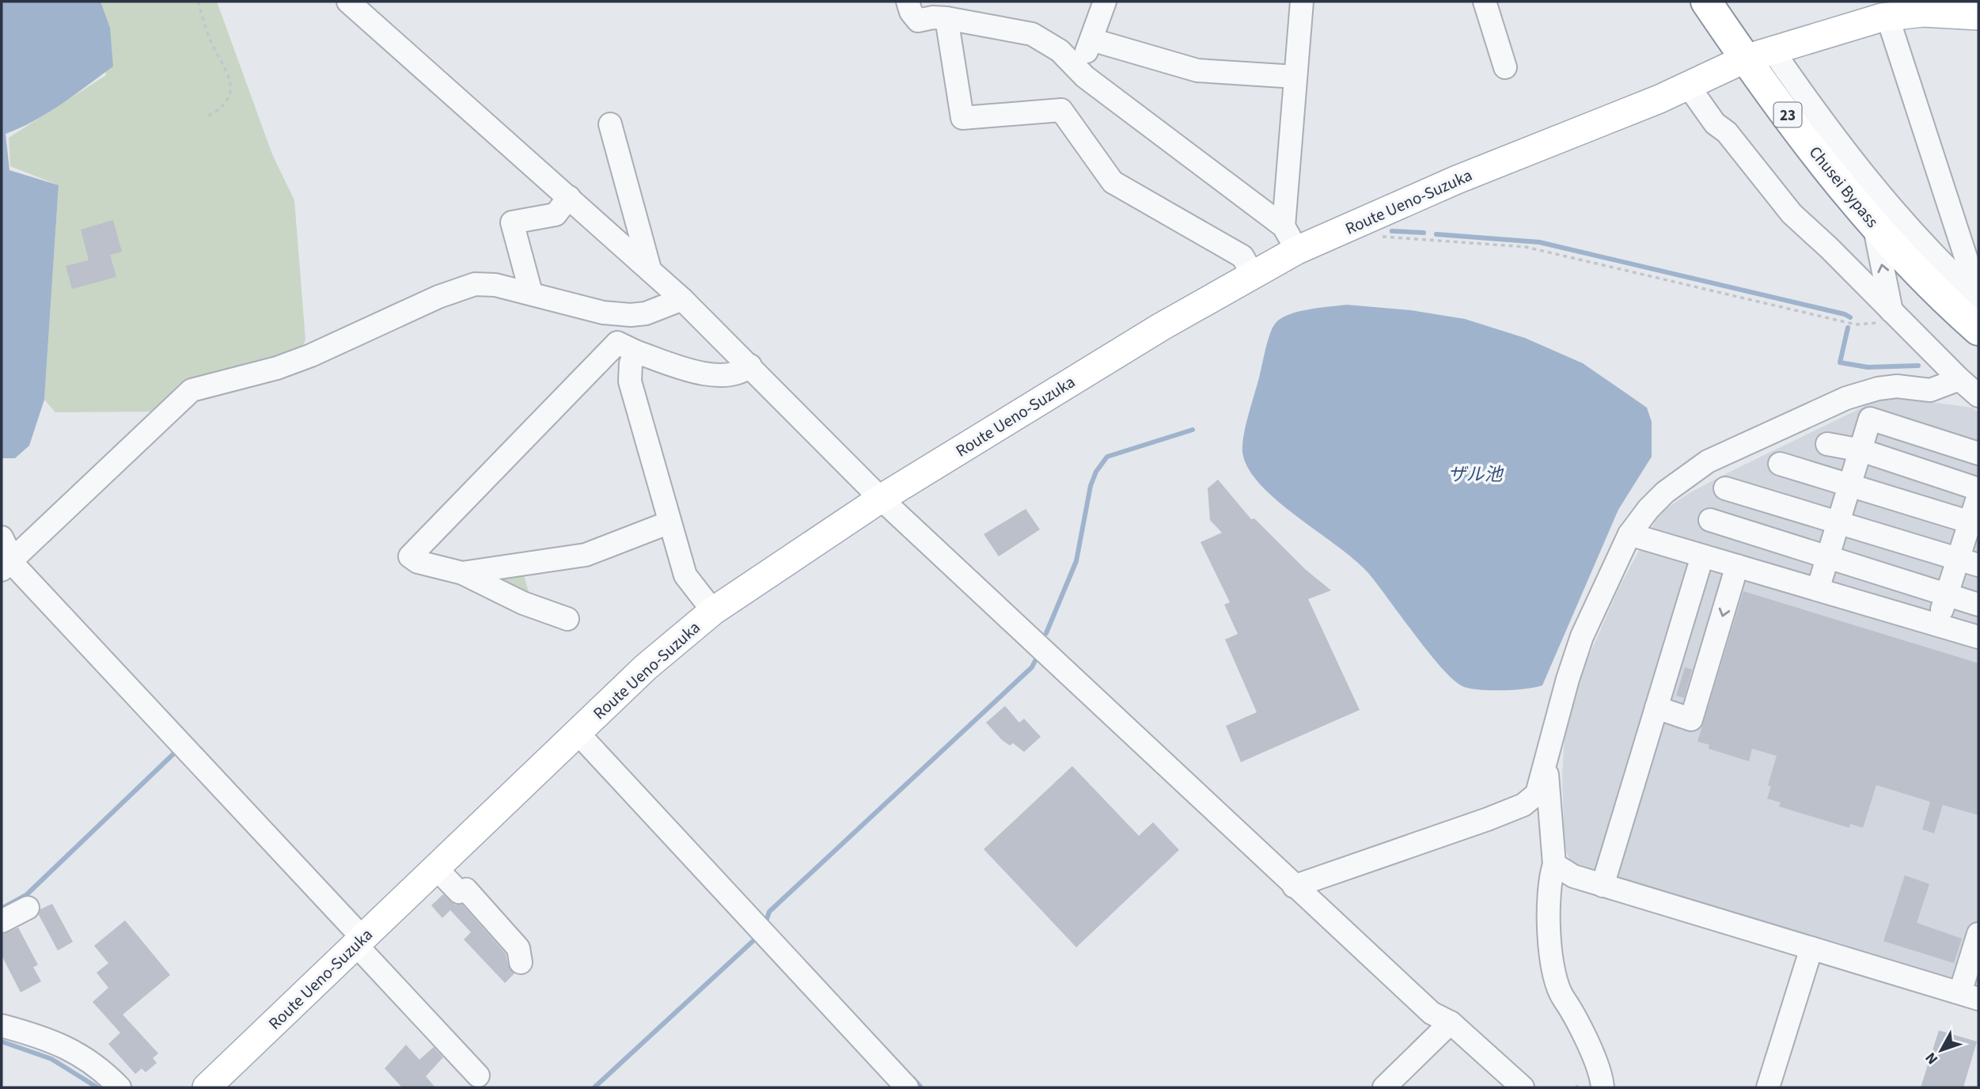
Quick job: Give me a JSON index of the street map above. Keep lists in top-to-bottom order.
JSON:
{
  "streets": {
    "highway": ["23", "Chusei Bypass"],
    "main road": ["Route Ueno-Suzuka"]
  },
  "crossings": [
    ["Chusei Bypass", "Route Ueno-Suzuka"]
  ],
  "water": ["ザル池"],
  "north": "bottom left"
}
